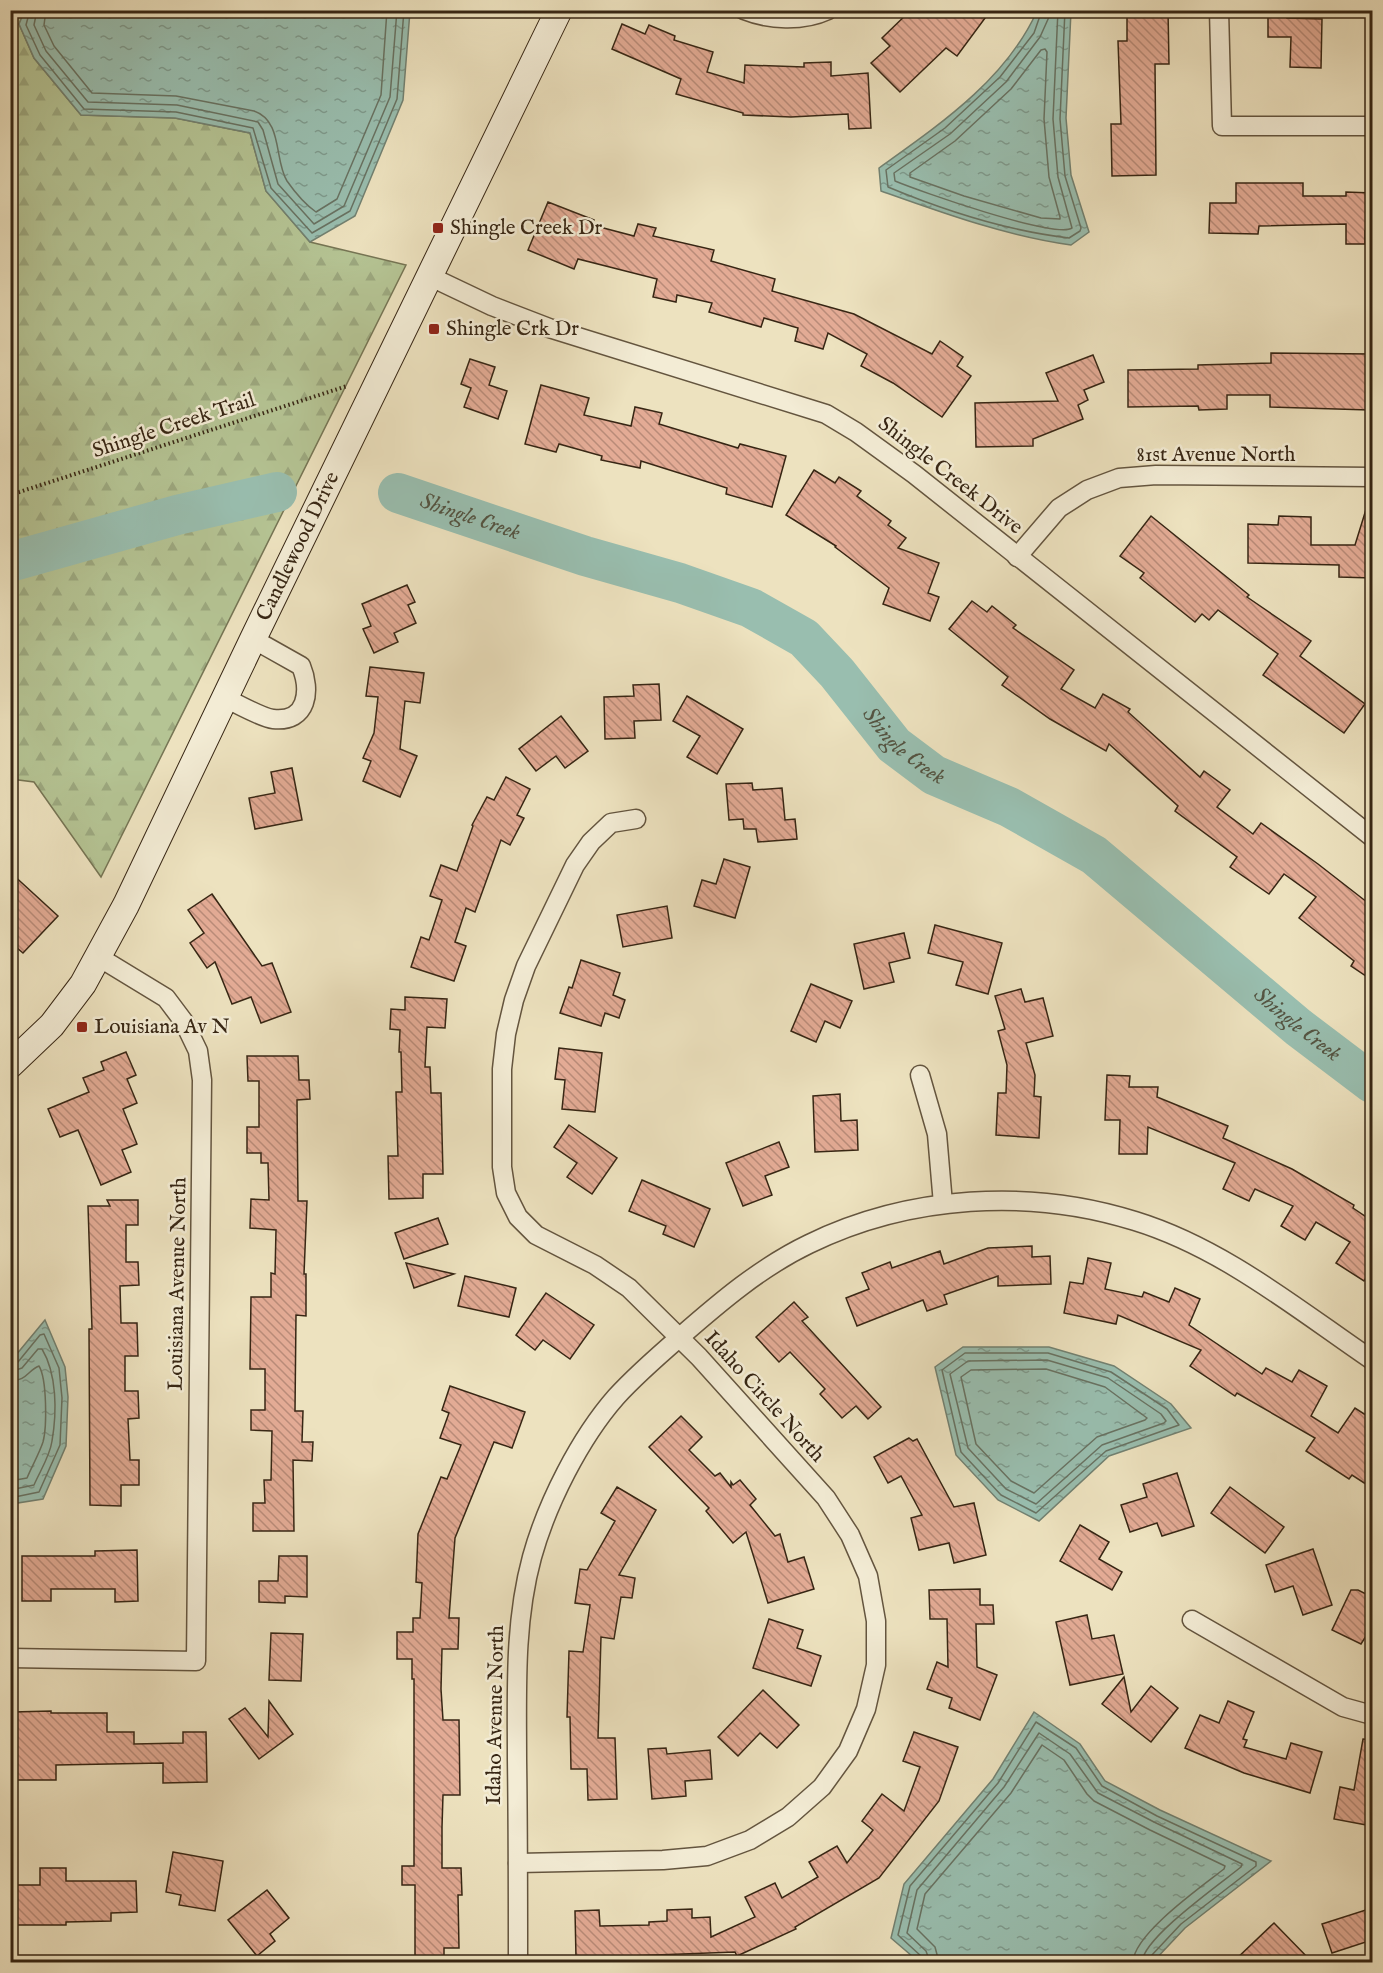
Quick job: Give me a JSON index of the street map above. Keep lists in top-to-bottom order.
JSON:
{
  "streets": {
    "street": [
      "81st Avenue North",
      "Shingle Creek Drive",
      "Candlewood Drive",
      "Louisiana Avenue North",
      "Idaho Circle North",
      "Idaho Avenue North"
    ],
    "path": ["Shingle Creek Trail"]
  },
  "crossings": [
    ["81st Avenue North", "Shingle Creek Drive"],
    ["Shingle Creek Drive", "Candlewood Drive"],
    ["Candlewood Drive", "Louisiana Avenue North"],
    ["Idaho Circle North", "Idaho Avenue North"]
  ],
  "water": ["Shingle Creek"],
  "places": {
    "transit": ["Shingle Creek Dr", "Shingle Crk Dr", "Louisiana Av N"]
  }
}
